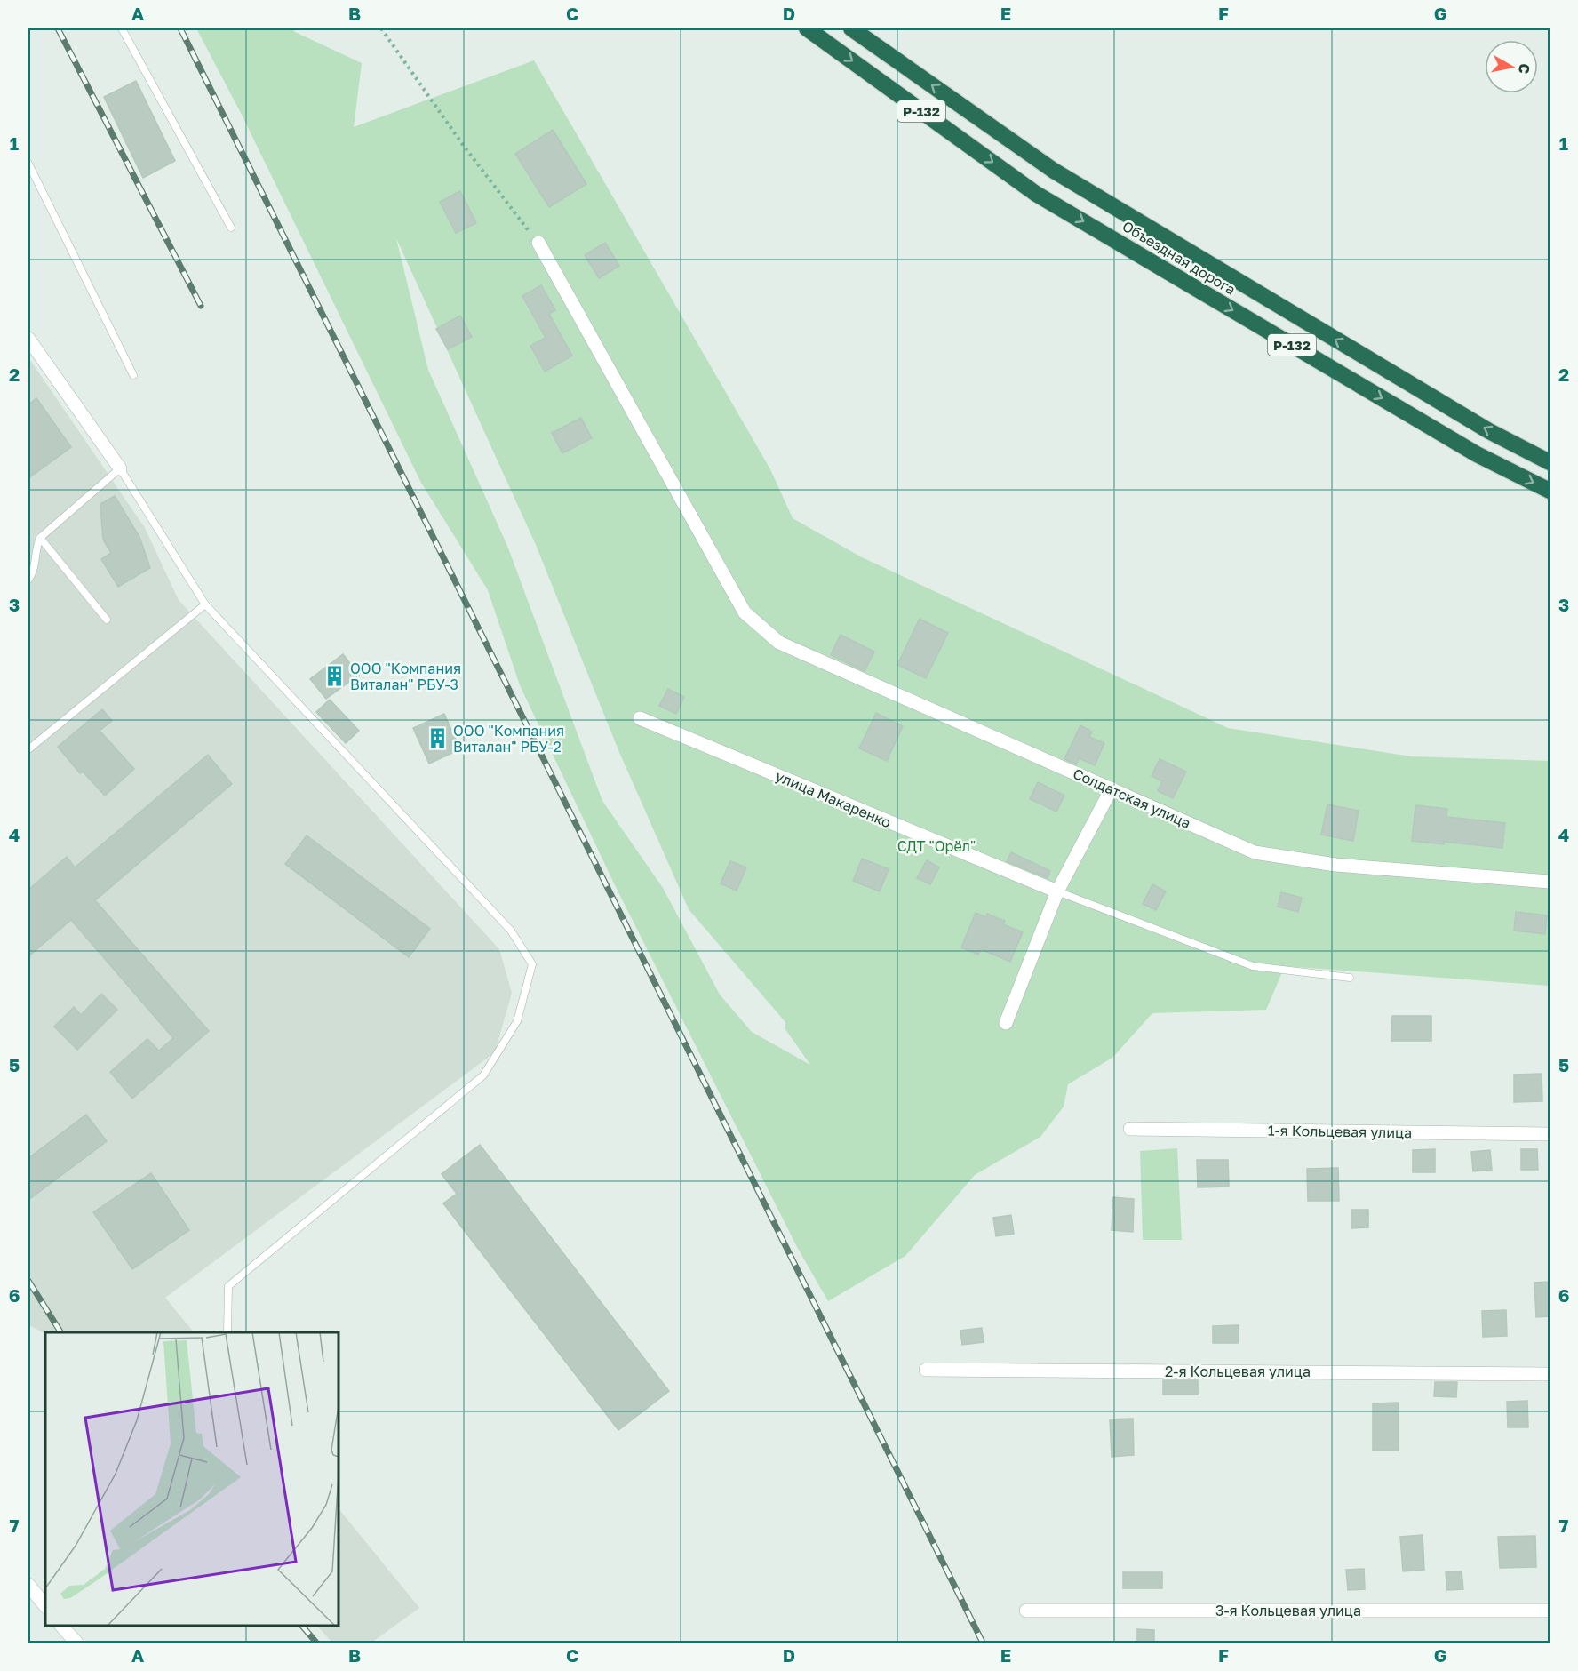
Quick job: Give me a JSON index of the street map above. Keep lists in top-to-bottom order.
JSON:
{
  "streets": {
    "highway": ["Р-132", "Объездная дорога"],
    "street": [
      "Солдатская улица",
      "улица Макаренко",
      "1-я Кольцевая улица",
      "2-я Кольцевая улица",
      "3-я Кольцевая улица"
    ]
  },
  "parks": ["СДТ \"Орёл\""],
  "places": {
    "building": ["ООО \"Компания Виталан\" РБУ-3", "ООО \"Компания Виталан\" РБУ-2"]
  },
  "north": "right",
  "grid": {
    "columns": [
      "A",
      "B",
      "C",
      "D",
      "E",
      "F",
      "G"
    ],
    "rows": [
      "1",
      "2",
      "3",
      "4",
      "5",
      "6",
      "7"
    ]
  }
}
